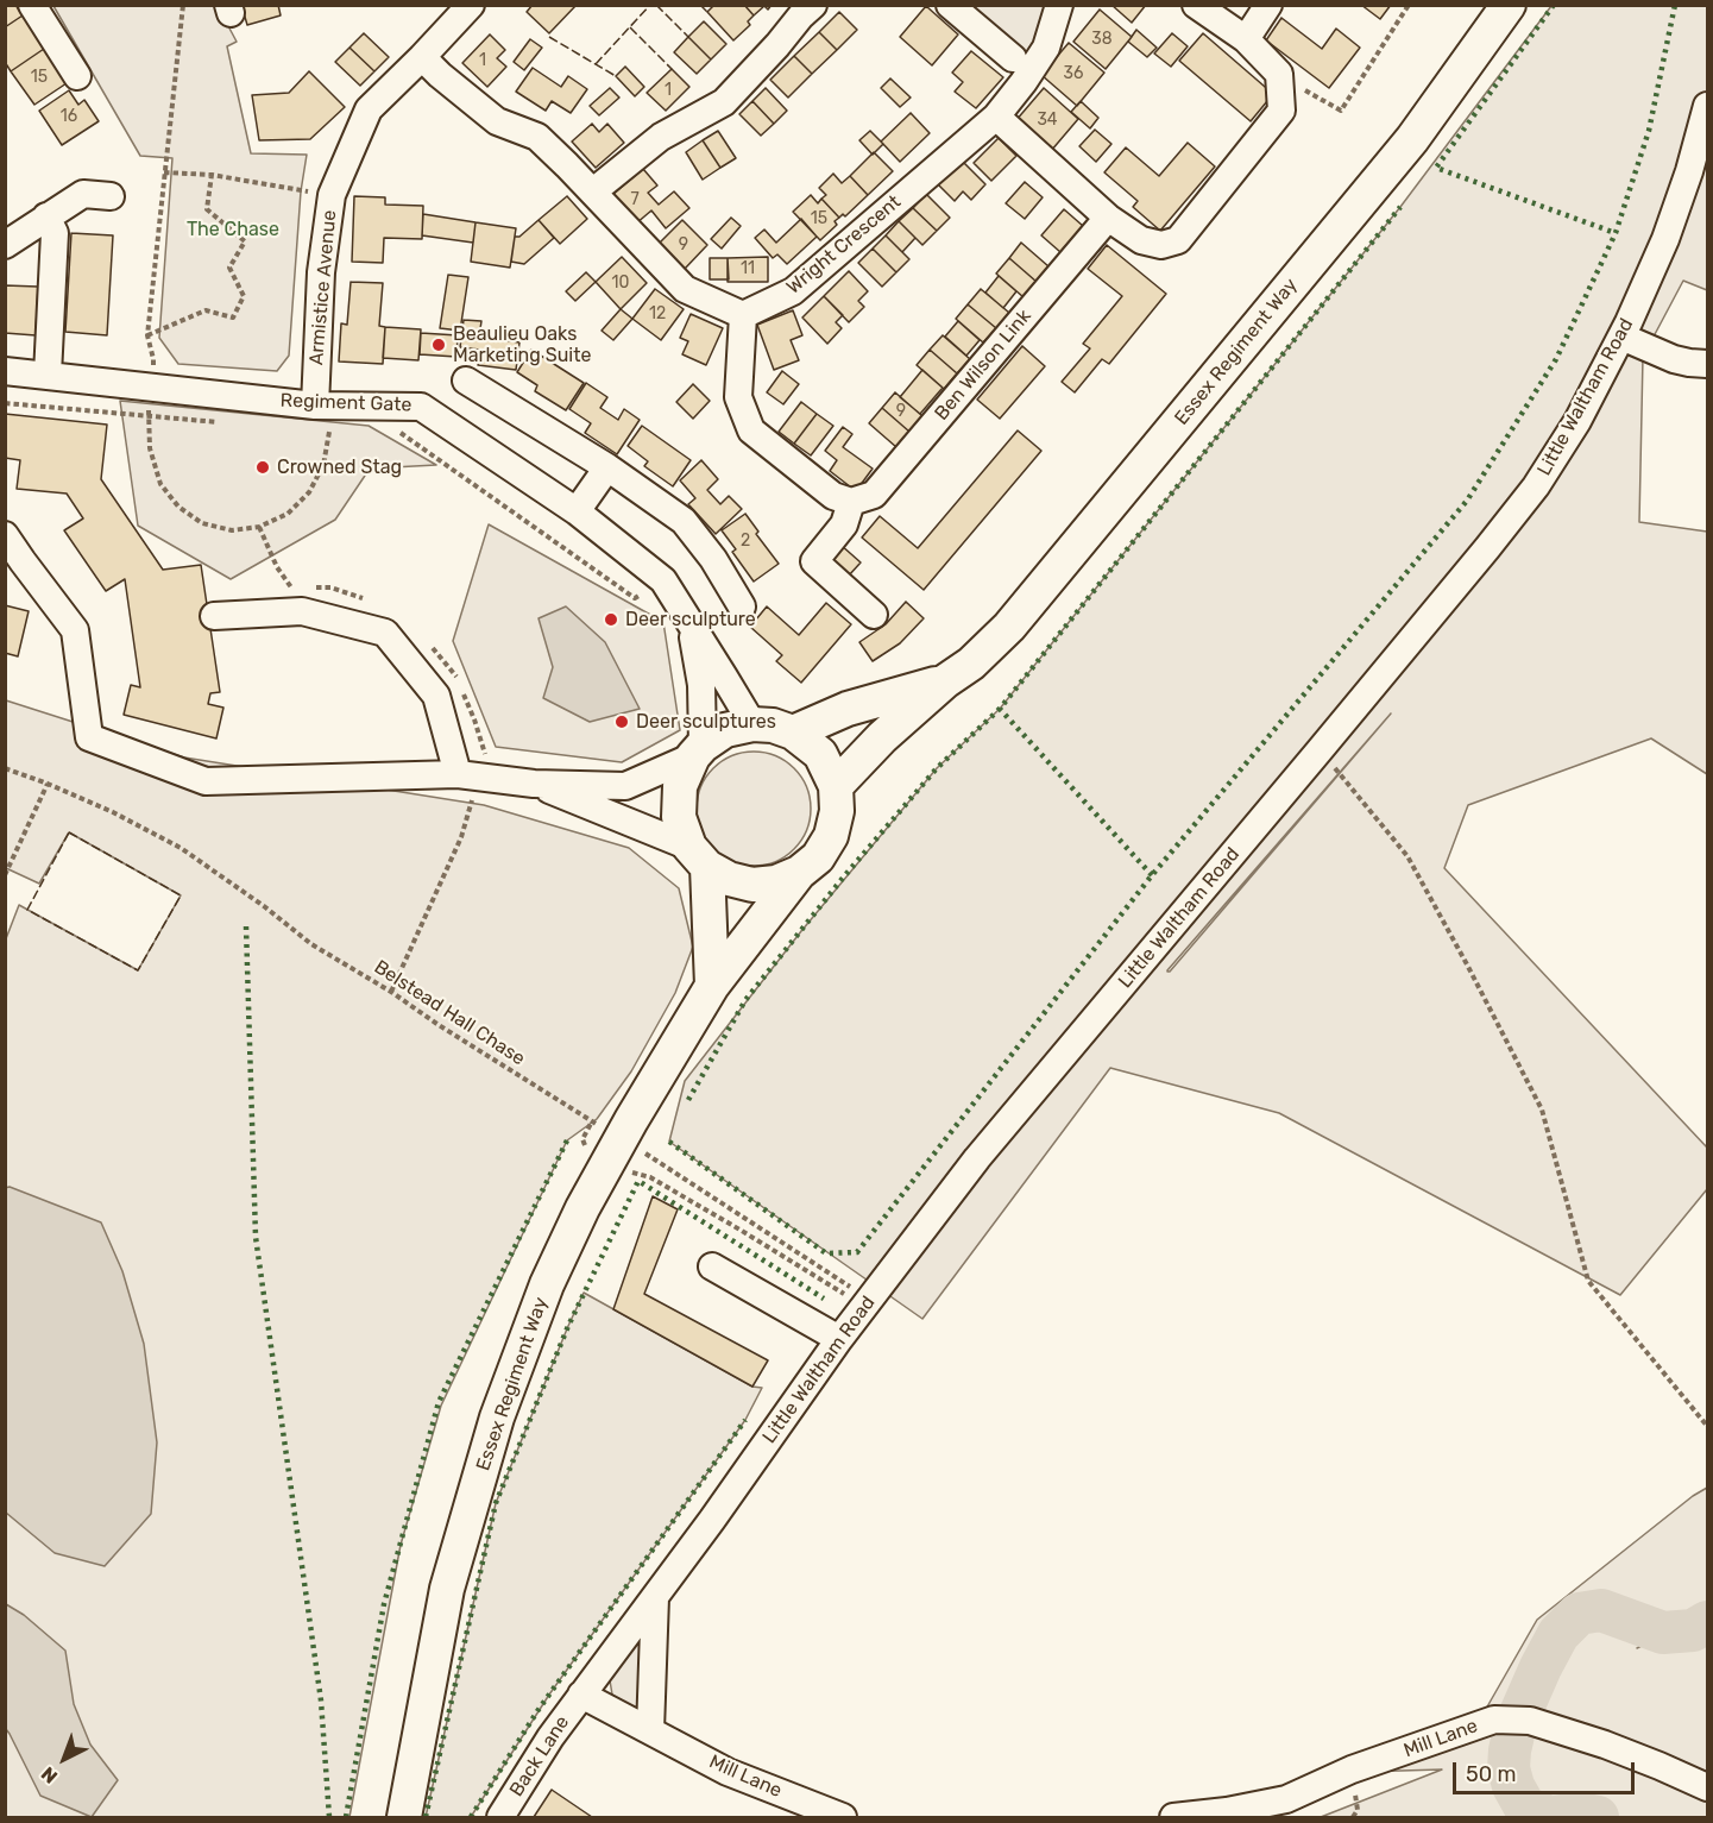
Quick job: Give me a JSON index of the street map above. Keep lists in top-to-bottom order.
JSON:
{
  "streets": {
    "main road": ["Essex Regiment Way"],
    "street": [
      "Wright Crescent",
      "Armistice Avenue",
      "Ben Wilson Link",
      "Little Waltham Road",
      "Regiment Gate",
      "Mill Lane",
      "Back Lane"
    ],
    "path": ["Belstead Hall Chase"]
  },
  "crossings": [
    ["Armistice Avenue", "Regiment Gate"],
    ["Essex Regiment Way", "Regiment Gate"],
    ["Essex Regiment Way", "Belstead Hall Chase"],
    ["Little Waltham Road", "Belstead Hall Chase"],
    ["Little Waltham Road", "Mill Lane"],
    ["Little Waltham Road", "Back Lane"],
    ["Mill Lane", "Back Lane"]
  ],
  "parks": ["The Chase"],
  "places": [
    "Beaulieu Oaks Marketing Suite",
    "Crowned Stag",
    "Deer sculpture",
    "Deer sculptures"
  ],
  "house_numbers": [
    "38",
    "1",
    "36",
    "15",
    "1",
    "16",
    "34",
    "7",
    "15",
    "9",
    "11",
    "10",
    "12",
    "9",
    "2"
  ],
  "scale_bar": "50 m",
  "north": "bottom left"
}
